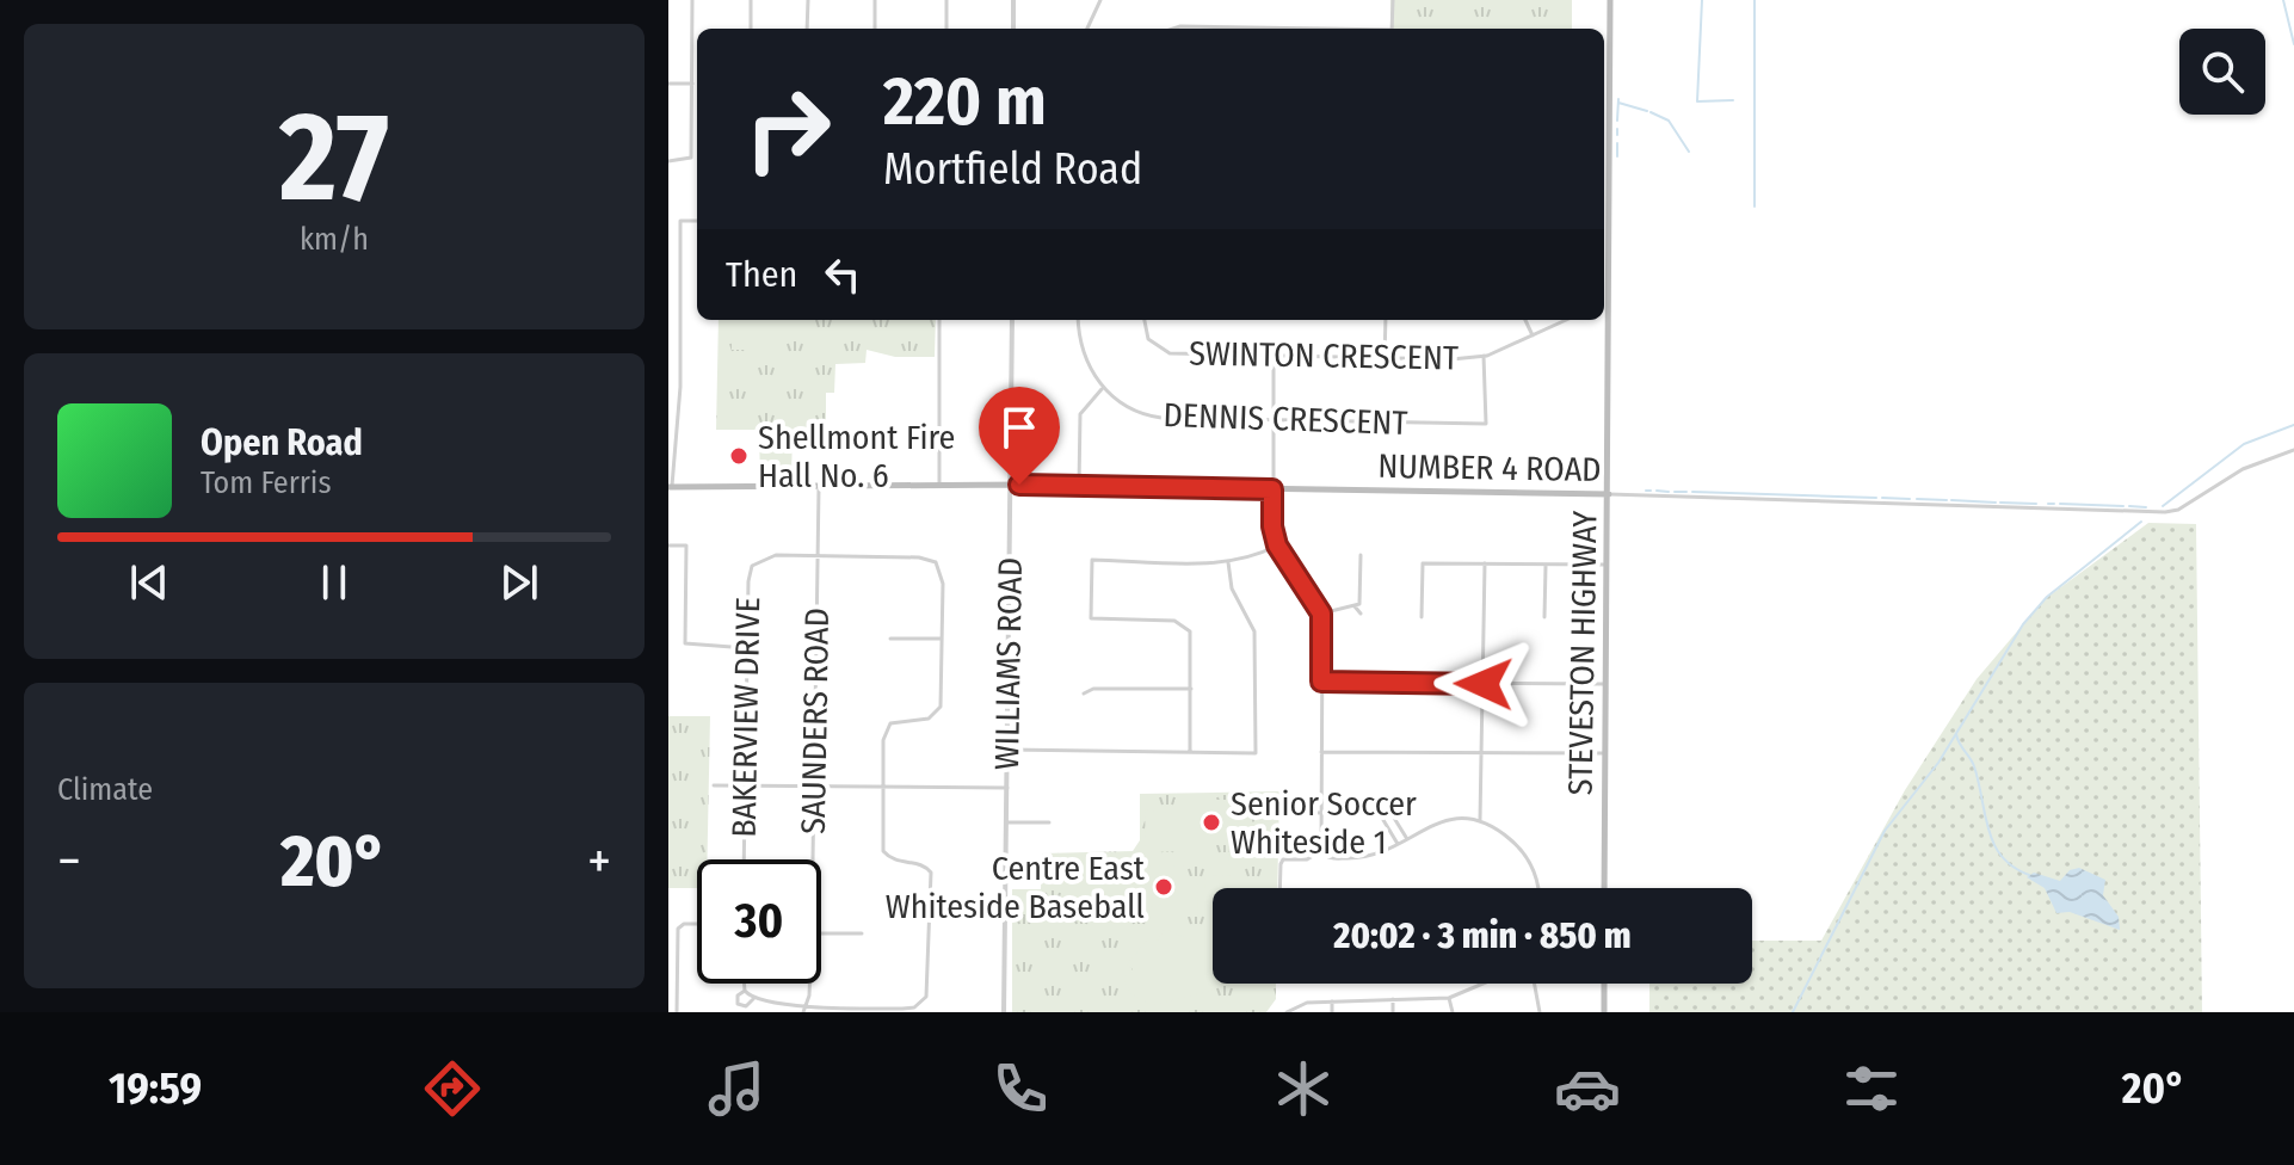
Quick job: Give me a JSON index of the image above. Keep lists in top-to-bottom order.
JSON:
{
  "streets": {
    "main road": ["NUMBER 4 ROAD", "STEVESTON HIGHWAY"],
    "street": [
      "SWINTON CRESCENT",
      "DENNIS CRESCENT",
      "WILLIAMS ROAD",
      "BAKERVIEW DRIVE",
      "SAUNDERS ROAD"
    ]
  },
  "crossings": [
    ["SWINTON CRESCENT", "DENNIS CRESCENT"],
    ["NUMBER 4 ROAD", "STEVESTON HIGHWAY"],
    ["NUMBER 4 ROAD", "WILLIAMS ROAD"],
    ["NUMBER 4 ROAD", "SAUNDERS ROAD"],
    ["BAKERVIEW DRIVE", "SAUNDERS ROAD"]
  ],
  "places": ["Shellmont Fire Hall No. 6", "Senior Soccer Whiteside 1", "Centre East Whiteside Baseball"],
  "page": {
    "tile": [
      ["27", "km/h"],
      "Climate"
    ],
    "turn": ["220 m", "Mortfield Road"],
    "then": "Then",
    "song": ["Open Road", "Tom Ferris"],
    "heat": ["−", "20°", "+"],
    "limit": "30",
    "trip": "20:02 · 3 min · 850 m",
    "tabs": ["19:59", "20°"]
  }
}
